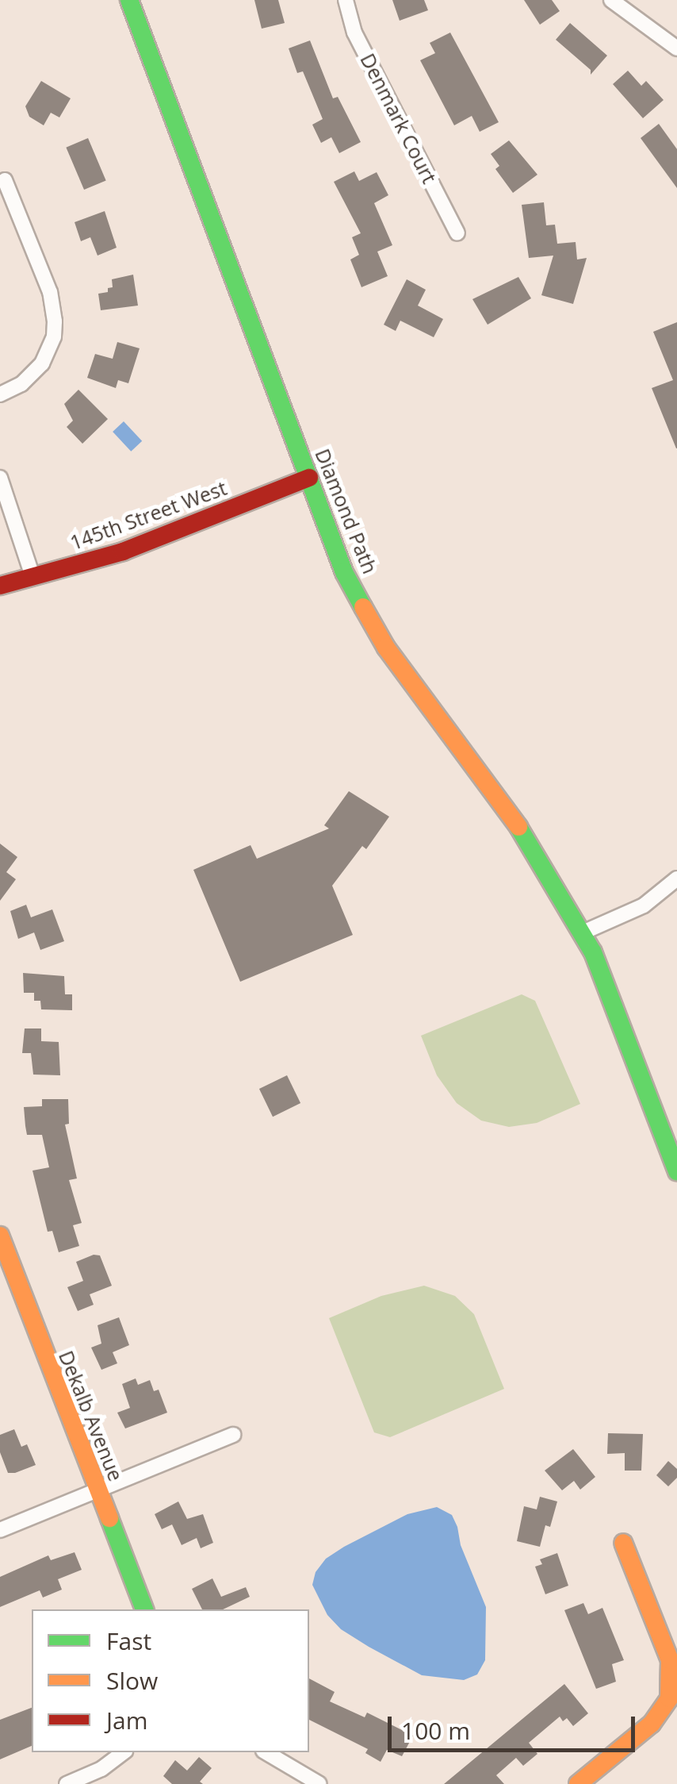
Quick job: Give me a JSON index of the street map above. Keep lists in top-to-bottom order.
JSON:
{
  "streets": {
    "street": [
      "Denmark Court",
      "Diamond Path",
      "145th Street West",
      "Dekalb Avenue"
    ]
  },
  "crossings": [
    ["Diamond Path", "145th Street West"]
  ],
  "legend": ["Fast", "Slow", "Jam"],
  "scale_bar": "100 m"
}
